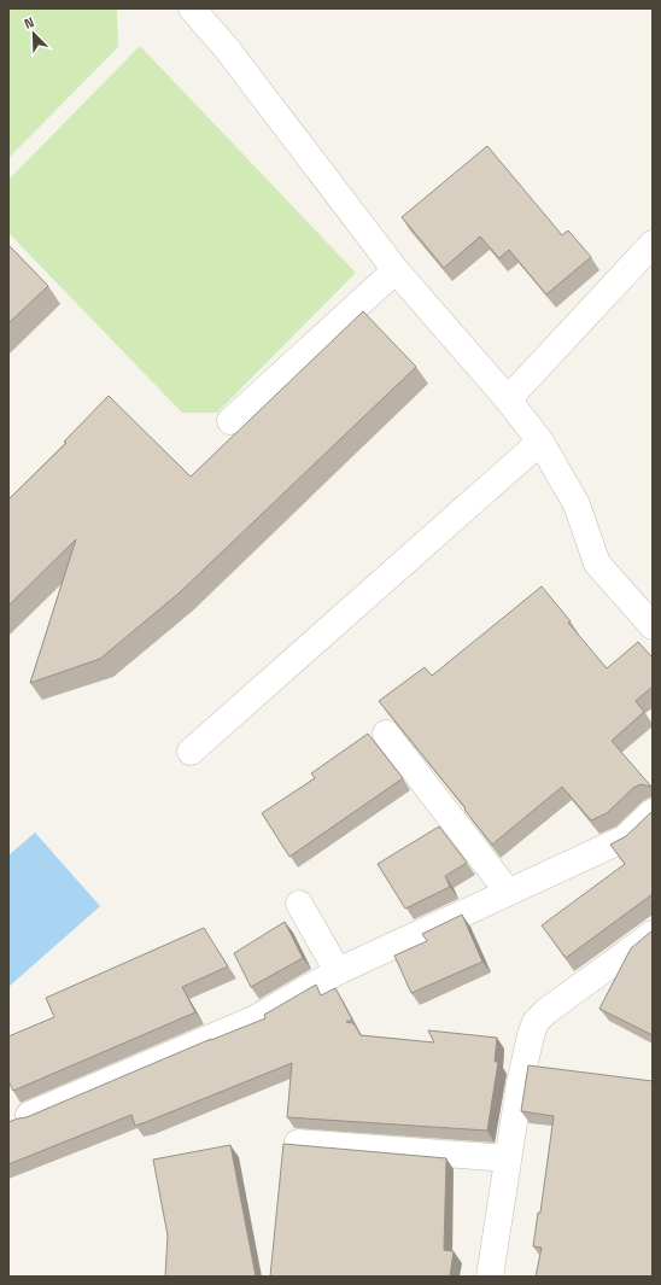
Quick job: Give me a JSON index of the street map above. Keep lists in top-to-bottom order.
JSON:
{
  "north": "top left"
}
